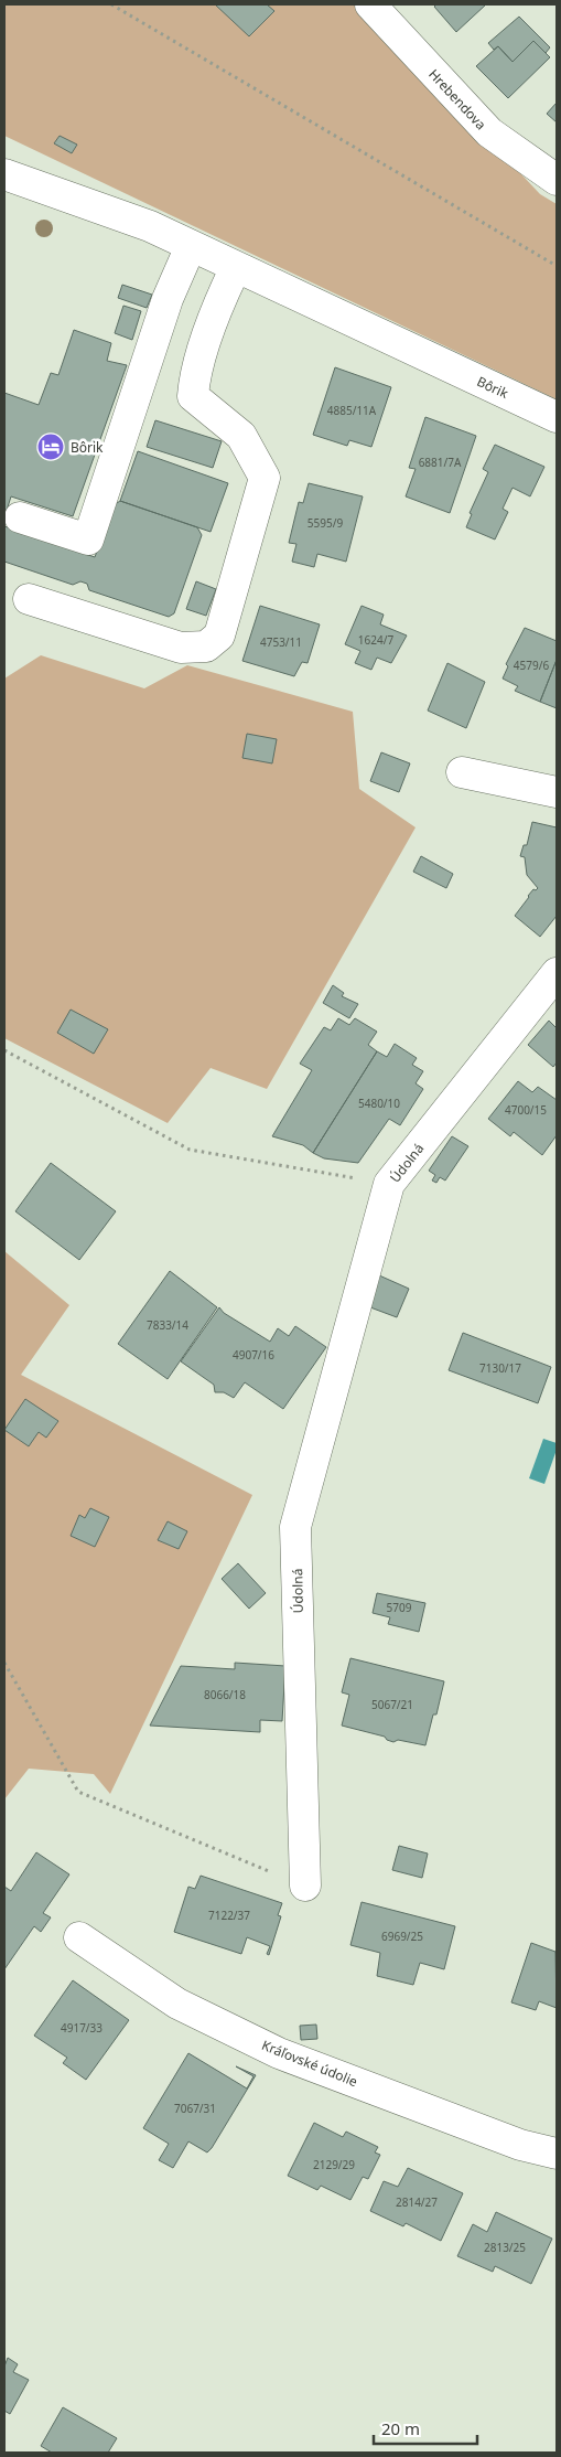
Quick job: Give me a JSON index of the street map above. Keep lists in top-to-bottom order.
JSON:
{
  "streets": {
    "street": [
      "Hrebendova",
      "Bôrik",
      "Údolná",
      "Kráľovské údolie"
    ]
  },
  "places": {
    "hotel": ["Bôrik"]
  },
  "house_numbers": [
    "4885/11A",
    "6881/7A",
    "5595/9",
    "1624/7",
    "4753/11",
    "4579/6",
    "5480/10",
    "4700/15",
    "7833/14",
    "4907/16",
    "7130/17",
    "5709",
    "8066/18",
    "5067/21",
    "7122/37",
    "6969/25",
    "4917/33",
    "7067/31",
    "2129/29",
    "2814/27",
    "2813/25"
  ],
  "scale_bar": "20 m"
}
